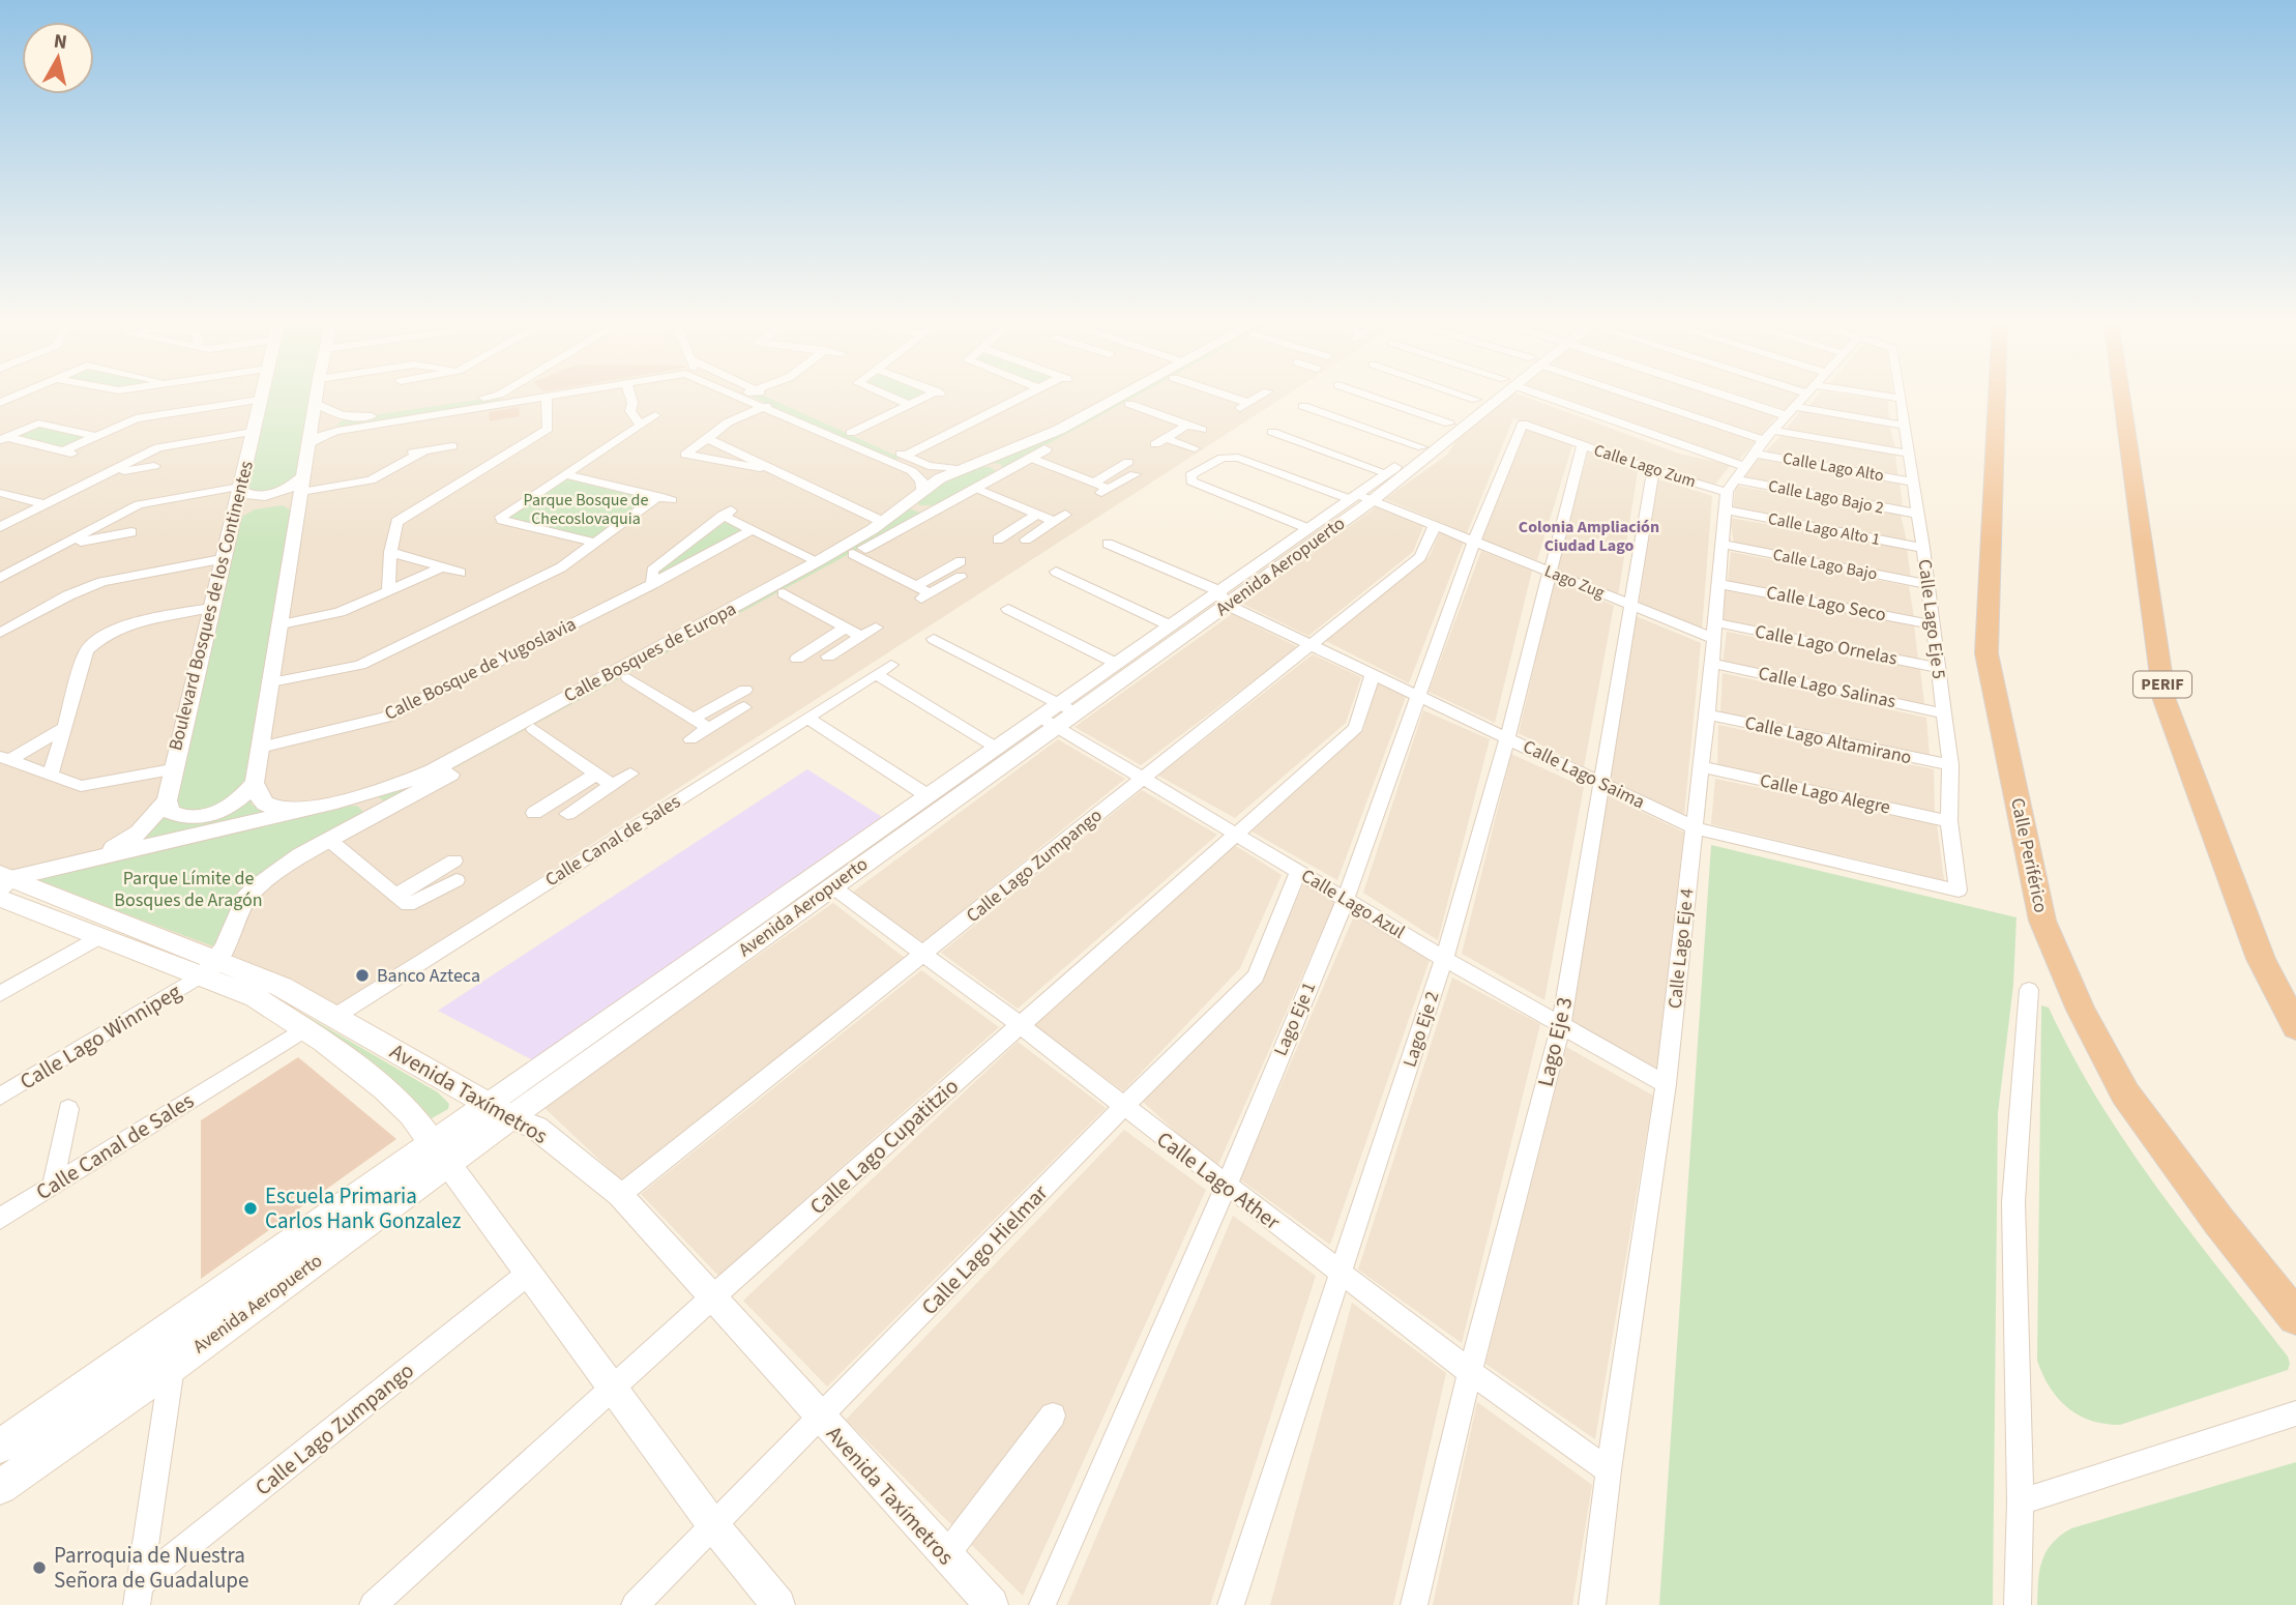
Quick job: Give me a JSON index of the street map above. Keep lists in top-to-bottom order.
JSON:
{
  "streets": {
    "highway": ["PERIF", "Calle Periférico"],
    "main road": ["Avenida Aeropuerto", "Avenida Taxímetros"],
    "street": [
      "Calle Lago Zum",
      "Calle Lago Alto",
      "Calle Lago Bajo 2",
      "Calle Lago Alto 1",
      "Calle Lago Bajo",
      "Lago Zug",
      "Calle Lago Seco",
      "Boulevard Bosques de los Continentes",
      "Calle Lago Eje 5",
      "Calle Lago Ornelas",
      "Calle Bosques de Europa",
      "Calle Bosque de Yugoslavia",
      "Calle Lago Salinas",
      "Calle Lago Altamirano",
      "Calle Lago Saima",
      "Calle Lago Alegre",
      "Calle Canal de Sales",
      "Calle Lago Zumpango",
      "Calle Lago Azul",
      "Calle Lago Eje 4",
      "Lago Eje 1",
      "Lago Eje 2",
      "Calle Lago Winnipeg",
      "Lago Eje 3",
      "Calle Lago Cupatitzio",
      "Calle Lago Ather",
      "Calle Lago Hielmar"
    ]
  },
  "crossings": [
    ["Calle Lago Zum", "Calle Lago Alto"],
    ["Calle Lago Zum", "Calle Lago Bajo 2"],
    ["Calle Lago Zum", "Calle Lago Alto 1"],
    ["Calle Lago Zum", "Calle Lago Eje 4"],
    ["Calle Lago Zum", "Lago Eje 1"],
    ["Calle Lago Zum", "Lago Eje 2"],
    ["Calle Lago Zum", "Lago Eje 3"],
    ["Calle Lago Alto", "Calle Lago Bajo 2"],
    ["Calle Lago Alto", "Calle Lago Alto 1"],
    ["Calle Lago Alto", "Calle Lago Eje 5"],
    ["Calle Lago Alto", "Calle Lago Eje 4"],
    ["Calle Lago Bajo 2", "Calle Lago Alto 1"],
    ["Calle Lago Bajo 2", "Calle Lago Eje 5"],
    ["Calle Lago Bajo 2", "Calle Lago Eje 4"],
    ["Calle Lago Alto 1", "Calle Lago Eje 5"],
    ["Calle Lago Alto 1", "Calle Lago Eje 4"],
    ["Calle Lago Bajo", "Calle Lago Eje 5"],
    ["Calle Lago Bajo", "Calle Lago Eje 4"],
    ["Avenida Aeropuerto", "Lago Zug"],
    ["Avenida Aeropuerto", "Calle Lago Saima"],
    ["Avenida Aeropuerto", "Calle Canal de Sales"],
    ["Avenida Aeropuerto", "Calle Lago Azul"],
    ["Avenida Aeropuerto", "Avenida Taxímetros"],
    ["Avenida Aeropuerto", "Calle Lago Ather"],
    ["Lago Zug", "Calle Lago Ornelas"],
    ["Lago Zug", "Calle Lago Zumpango"],
    ["Lago Zug", "Calle Lago Eje 4"],
    ["Lago Zug", "Lago Eje 1"],
    ["Lago Zug", "Lago Eje 2"],
    ["Lago Zug", "Lago Eje 3"],
    ["Calle Lago Seco", "Calle Lago Eje 5"],
    ["Calle Lago Seco", "Calle Lago Eje 4"],
    ["Calle Lago Eje 5", "Calle Lago Ornelas"],
    ["Calle Lago Eje 5", "Calle Lago Salinas"],
    ["Calle Lago Eje 5", "Calle Lago Altamirano"],
    ["Calle Lago Eje 5", "Calle Lago Saima"],
    ["Calle Lago Eje 5", "Calle Lago Alegre"],
    ["Calle Lago Ornelas", "Calle Lago Eje 4"],
    ["Calle Bosques de Europa", "Calle Bosque de Yugoslavia"],
    ["Calle Bosques de Europa", "Calle Lago Winnipeg"],
    ["Calle Bosques de Europa", "Avenida Taxímetros"],
    ["Calle Lago Salinas", "Calle Lago Eje 4"],
    ["Calle Lago Altamirano", "Calle Lago Eje 4"],
    ["Calle Lago Saima", "Calle Lago Zumpango"],
    ["Calle Lago Saima", "Calle Lago Eje 4"],
    ["Calle Lago Saima", "Lago Eje 1"],
    ["Calle Lago Saima", "Lago Eje 2"],
    ["Calle Lago Saima", "Lago Eje 3"],
    ["Calle Lago Saima", "Calle Lago Cupatitzio"],
    ["Calle Lago Alegre", "Calle Lago Eje 4"],
    ["Calle Canal de Sales", "Avenida Taxímetros"],
    ["Calle Lago Zumpango", "Calle Lago Azul"],
    ["Calle Lago Zumpango", "Avenida Taxímetros"],
    ["Calle Lago Zumpango", "Calle Lago Ather"],
    ["Calle Lago Azul", "Calle Lago Eje 4"],
    ["Calle Lago Azul", "Lago Eje 1"],
    ["Calle Lago Azul", "Lago Eje 2"],
    ["Calle Lago Azul", "Lago Eje 3"],
    ["Calle Lago Azul", "Calle Lago Cupatitzio"],
    ["Calle Lago Azul", "Calle Lago Hielmar"],
    ["Calle Lago Eje 4", "Calle Lago Ather"],
    ["Lago Eje 1", "Calle Lago Ather"],
    ["Lago Eje 2", "Calle Lago Ather"],
    ["Calle Lago Winnipeg", "Avenida Taxímetros"],
    ["Lago Eje 3", "Calle Lago Ather"],
    ["Avenida Taxímetros", "Calle Lago Cupatitzio"],
    ["Avenida Taxímetros", "Calle Lago Hielmar"],
    ["Calle Lago Cupatitzio", "Calle Lago Ather"],
    ["Calle Lago Ather", "Calle Lago Hielmar"]
  ],
  "districts": ["Colonia Ampliación Ciudad Lago"],
  "parks": ["Parque Bosque de Checoslovaquia", "Parque Límite de Bosques de Aragón"],
  "places": ["Banco Azteca", "Escuela Primaria Carlos Hank Gonzalez", "Parroquia de Nuestra Señora de Guadalupe"],
  "north": "top"
}
